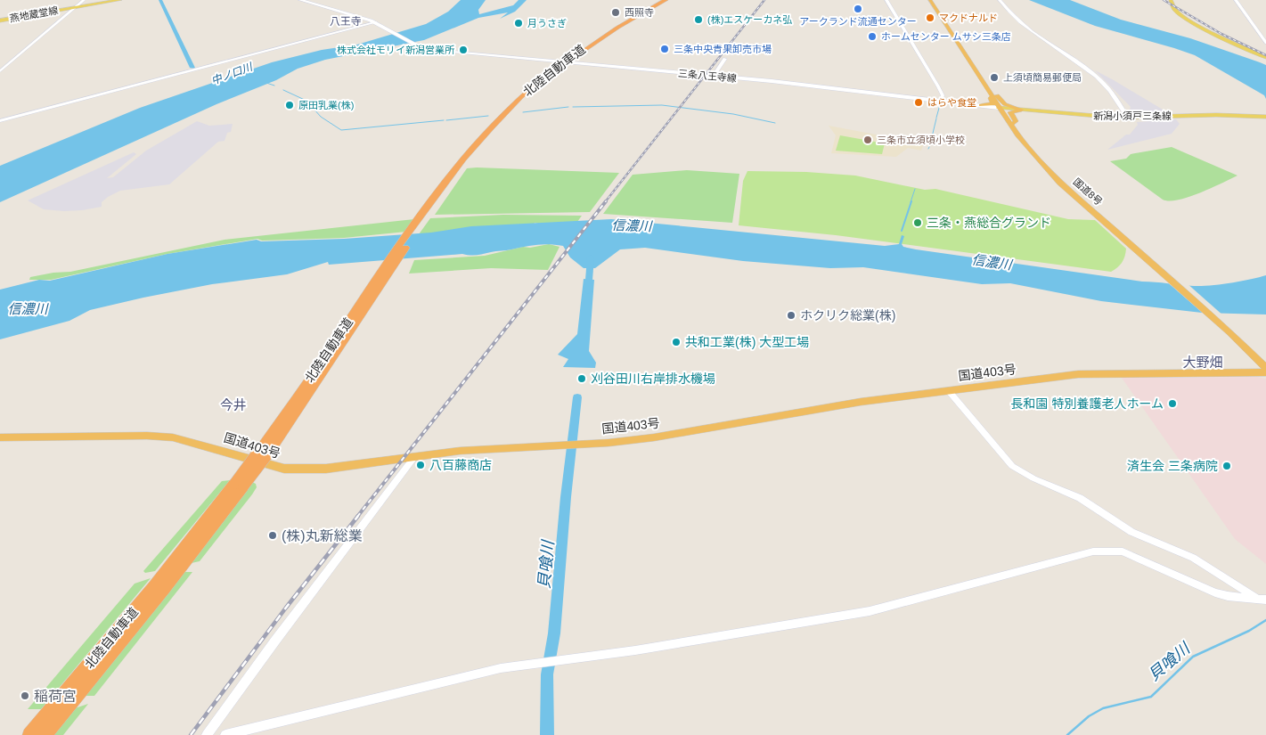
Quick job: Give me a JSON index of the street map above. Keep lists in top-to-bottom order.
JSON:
{
  "streets": {
    "highway": ["北陸自動車道", "国道8号", "国道403号"],
    "main road": ["燕地蔵堂線", "三条八王寺線", "新潟小須戸三条線"]
  },
  "crossings": [
    ["三条八王寺線", "新潟小須戸三条線"],
    ["三条八王寺線", "国道8号"],
    ["新潟小須戸三条線", "国道8号"]
  ],
  "districts": ["八王寺", "大野畑", "今井"],
  "water": ["中ノ口川", "信濃川", "貝喰川"],
  "places": [
    "アークランド流通センター",
    "西照寺",
    "マクドナルド",
    "(株)エスケーカネ弘",
    "月うさぎ",
    "ホームセンター ムサシ三条店",
    "三条中央青果卸売市場",
    "株式会社モリイ新潟営業所",
    "上須頃簡易郵便局",
    "はらや食堂",
    "原田乳業(株)",
    "三条市立須頃小学校",
    "三条・燕総合グランド",
    "ホクリク総業(株)",
    "共和工業(株) 大型工場",
    "刈谷田川右岸排水機場",
    "長和園 特別養護老人ホーム",
    "八百藤商店",
    "済生会 三条病院",
    "(株)丸新総業",
    "稲荷宮"
  ]
}
